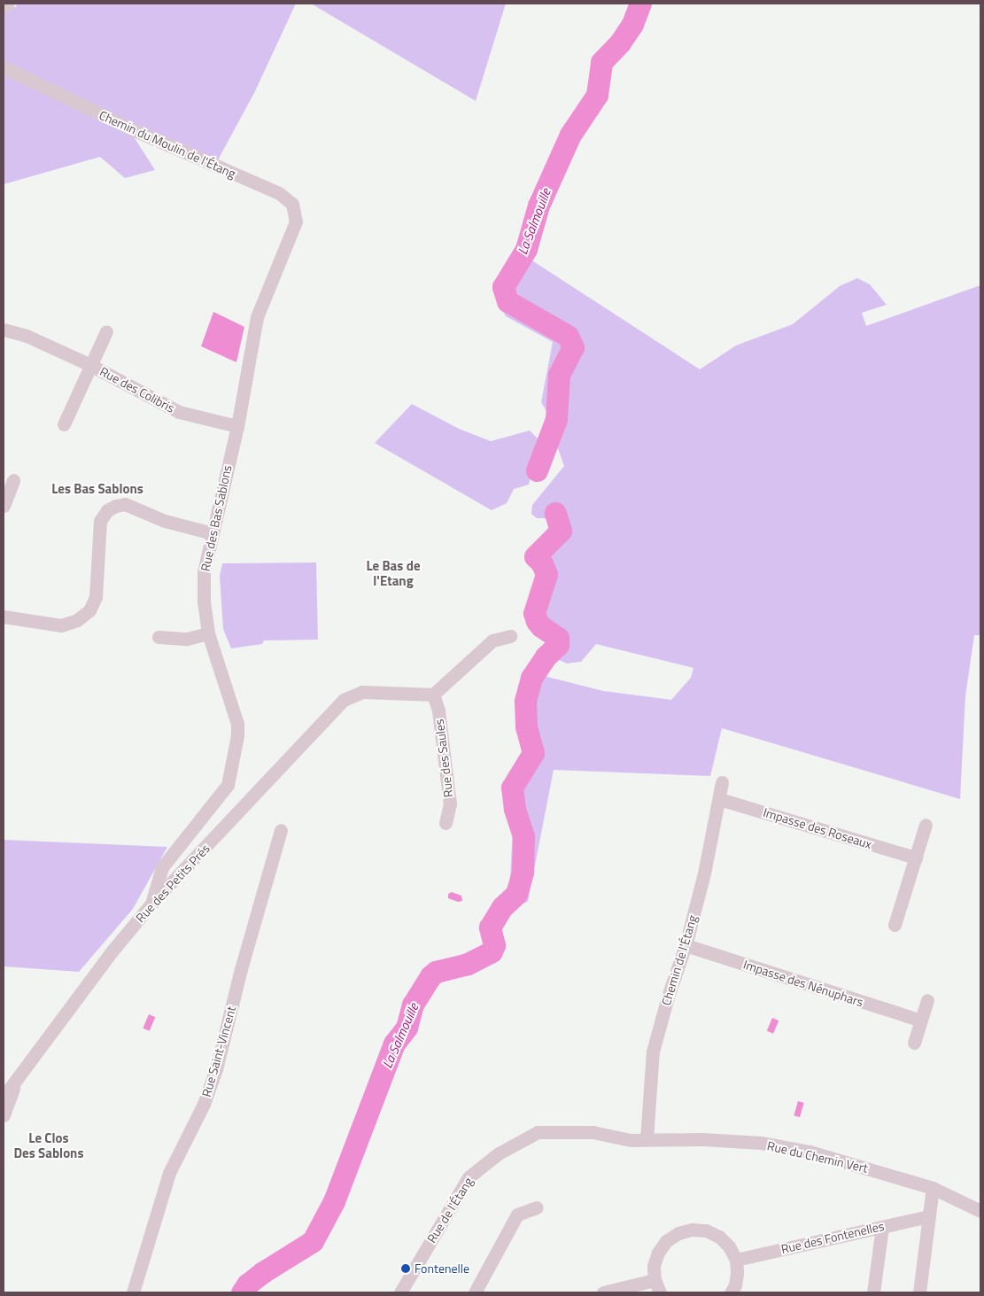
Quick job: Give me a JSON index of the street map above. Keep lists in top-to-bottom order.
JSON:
{
  "streets": {
    "street": [
      "Chemin du Moulin de l'Étang",
      "Rue des Colibris",
      "Rue des Bas Sablons",
      "Rue des Saules",
      "Impasse des Roseaux",
      "Rue des Petits Prés",
      "Chemin de l'Étang",
      "Impasse des Nénuphars",
      "Rue Saint-Vincent",
      "Rue du Chemin Vert",
      "Rue de l'Étang",
      "Rue des Fontenelles"
    ]
  },
  "crossings": [
    ["Chemin du Moulin de l'Étang", "Rue des Bas Sablons"],
    ["Rue des Colibris", "Rue des Bas Sablons"],
    ["Rue des Bas Sablons", "Rue des Petits Prés"],
    ["Rue des Saules", "Rue des Petits Prés"],
    ["Impasse des Roseaux", "Chemin de l'Étang"],
    ["Chemin de l'Étang", "Impasse des Nénuphars"],
    ["Chemin de l'Étang", "Rue du Chemin Vert"],
    ["Chemin de l'Étang", "Rue de l'Étang"],
    ["Rue du Chemin Vert", "Rue de l'Étang"]
  ],
  "districts": ["Les Bas Sablons", "Le Bas de l'Etang", "Le Clos Des Sablons"],
  "water": ["La Salmouille"],
  "places": ["Fontenelle"]
}
